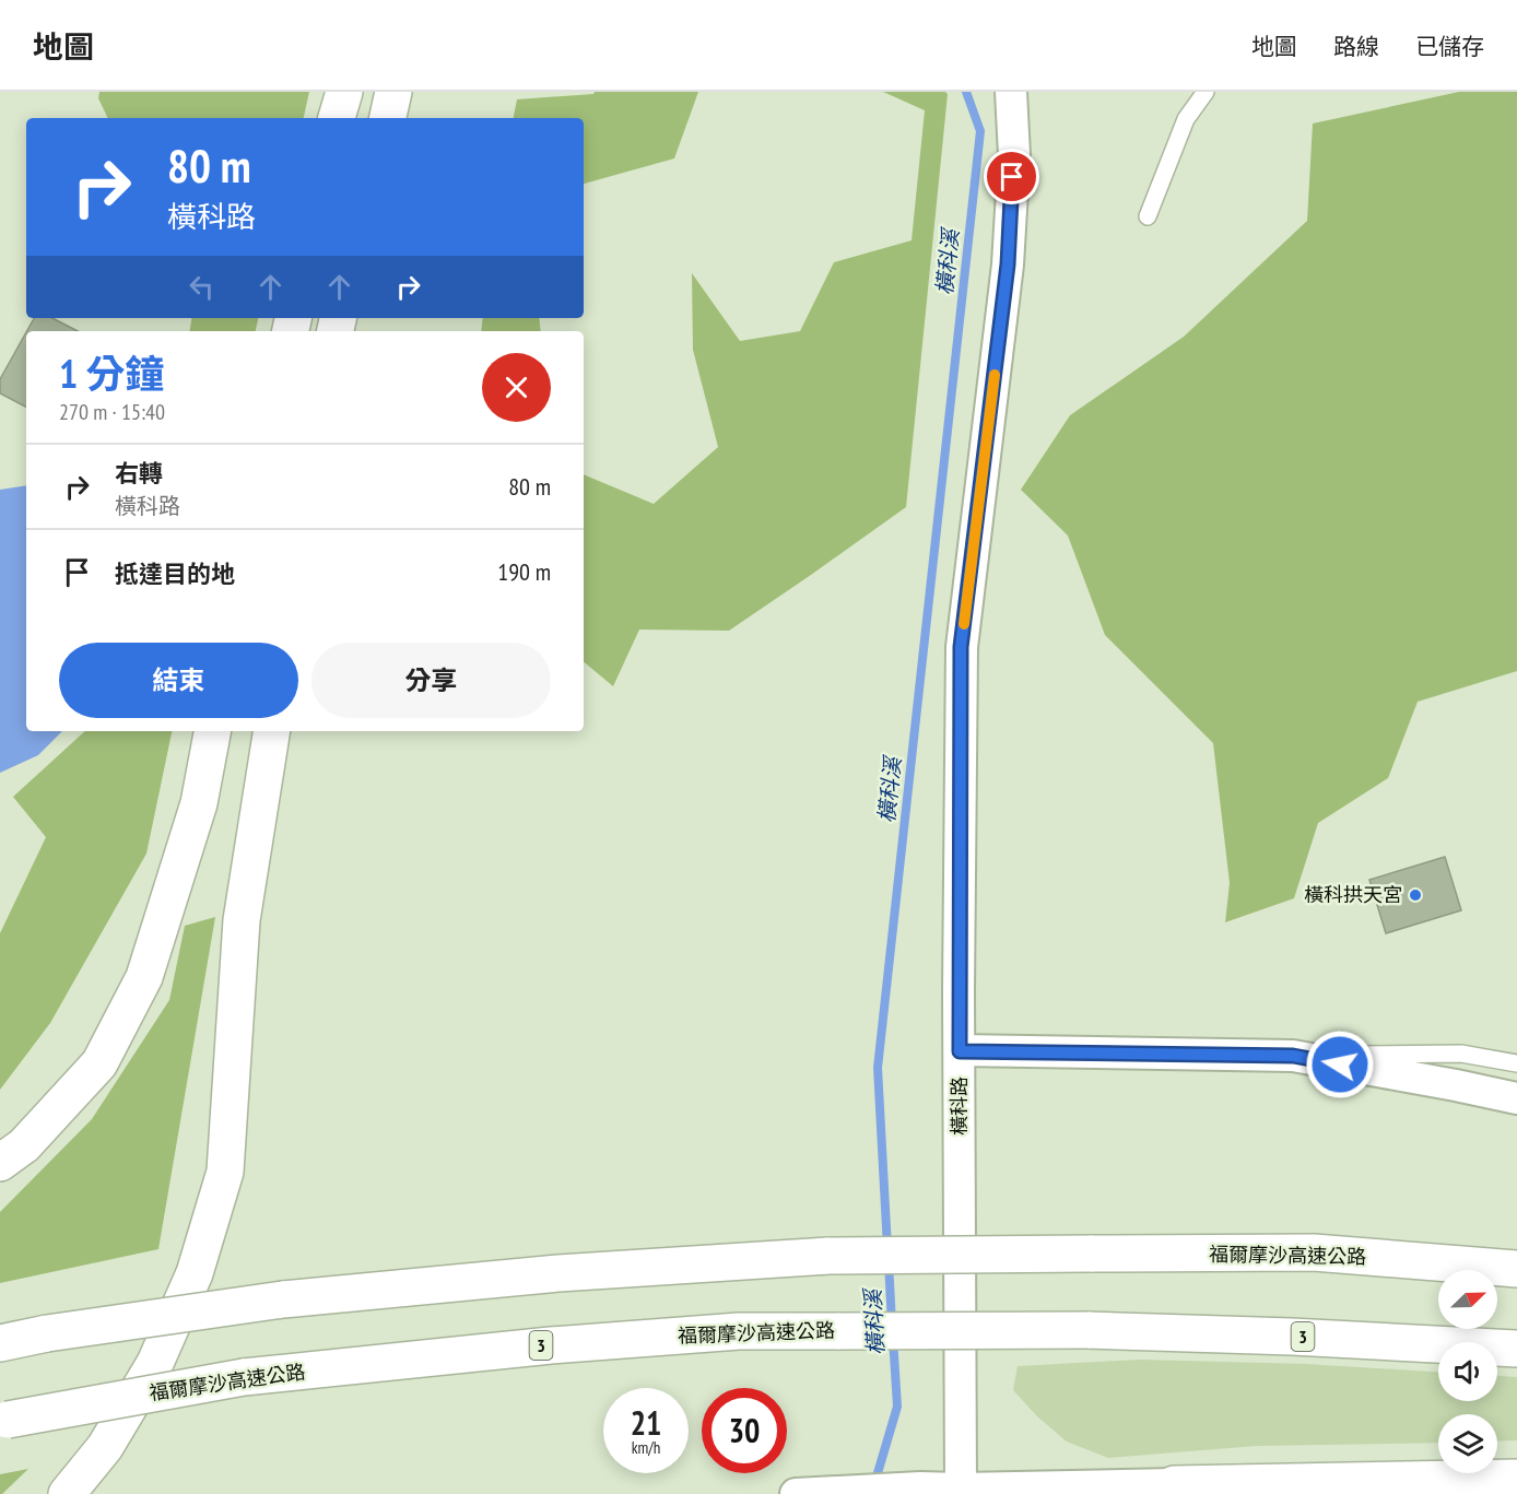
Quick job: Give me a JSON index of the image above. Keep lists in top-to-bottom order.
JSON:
{
  "streets": {
    "highway": ["福爾摩沙高速公路", "3"],
    "street": ["橫科路"]
  },
  "water": ["橫科溪"],
  "places": ["橫科拱天宮"],
  "north": "top right",
  "page": {
    "header": "地圖",
    "nav": ["地圖", "路線", "已儲存"],
    "turn": ["80 m", "橫科路"],
    "heading": ["1 分鐘", "270 m · 15:40"],
    "list": [
      {
        "name": "右轉",
        "note": "橫科路",
        "value": "80 m"
      },
      {
        "name": "抵達目的地",
        "value": "190 m"
      }
    ],
    "buttons": ["結束", "分享"],
    "speed": "21 km/h",
    "limit": "30"
  }
}
